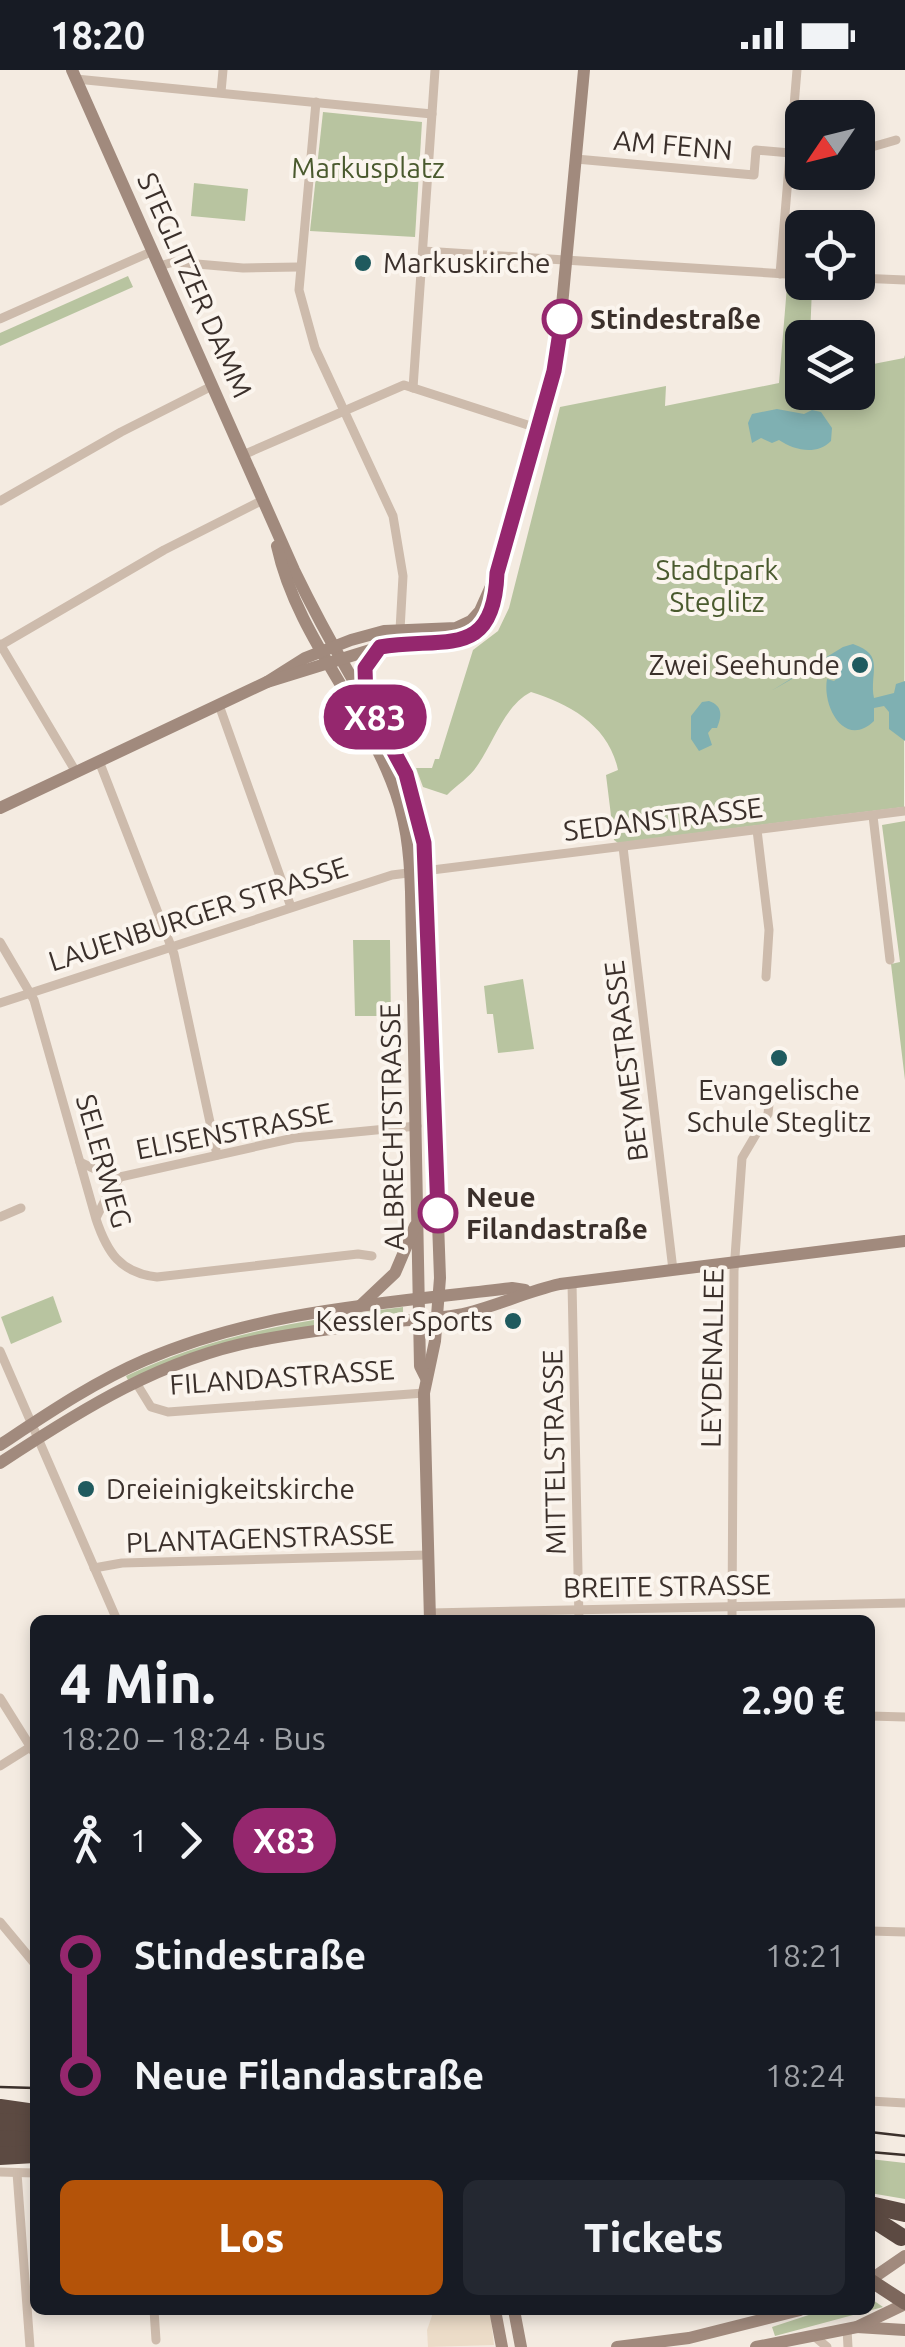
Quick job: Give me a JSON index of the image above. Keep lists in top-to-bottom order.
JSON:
{
  "streets": {
    "main road": ["STEGLITZER DAMM", "ALBRECHTSTRASSE", "FILANDASTRASSE"],
    "street": [
      "AM FENN",
      "SEDANSTRASSE",
      "LAUENBURGER STRASSE",
      "BEYMESTRASSE",
      "ELISENSTRASSE",
      "SELERWEG",
      "LEYDENALLEE",
      "MITTELSTRASSE",
      "PLANTAGENSTRASSE",
      "BREITE STRASSE"
    ]
  },
  "crossings": [
    ["STEGLITZER DAMM", "SEDANSTRASSE"],
    ["STEGLITZER DAMM", "LAUENBURGER STRASSE"],
    ["STEGLITZER DAMM", "ALBRECHTSTRASSE"],
    ["SEDANSTRASSE", "LAUENBURGER STRASSE"],
    ["SEDANSTRASSE", "BEYMESTRASSE"],
    ["SEDANSTRASSE", "ALBRECHTSTRASSE"],
    ["LAUENBURGER STRASSE", "ALBRECHTSTRASSE"],
    ["LAUENBURGER STRASSE", "SELERWEG"],
    ["ALBRECHTSTRASSE", "ELISENSTRASSE"],
    ["ALBRECHTSTRASSE", "FILANDASTRASSE"],
    ["ALBRECHTSTRASSE", "PLANTAGENSTRASSE"],
    ["ELISENSTRASSE", "SELERWEG"],
    ["LEYDENALLEE", "BREITE STRASSE"],
    ["MITTELSTRASSE", "BREITE STRASSE"]
  ],
  "parks": ["Markusplatz", "Stadtpark Steglitz"],
  "places": [
    "Markuskirche",
    "Stindestraße",
    "Zwei Seehunde",
    "Evangelische Schule Steglitz",
    "Neue Filandastraße",
    "Kessler Sports",
    "Dreieinigkeitskirche"
  ],
  "lines": ["bus line X83"],
  "north": "bottom left",
  "page": {
    "status": "18:20",
    "on_map": "X83",
    "heading": ["4 Min.", "18:20 – 18:24 · Bus", "2.90 €"],
    "legs": ["1", "X83"],
    "list": [
      {
        "name": "Stindestraße",
        "value": "18:21"
      },
      {
        "name": "Neue Filandastraße",
        "value": "18:24"
      }
    ],
    "buttons": ["Los", "Tickets"]
  }
}
